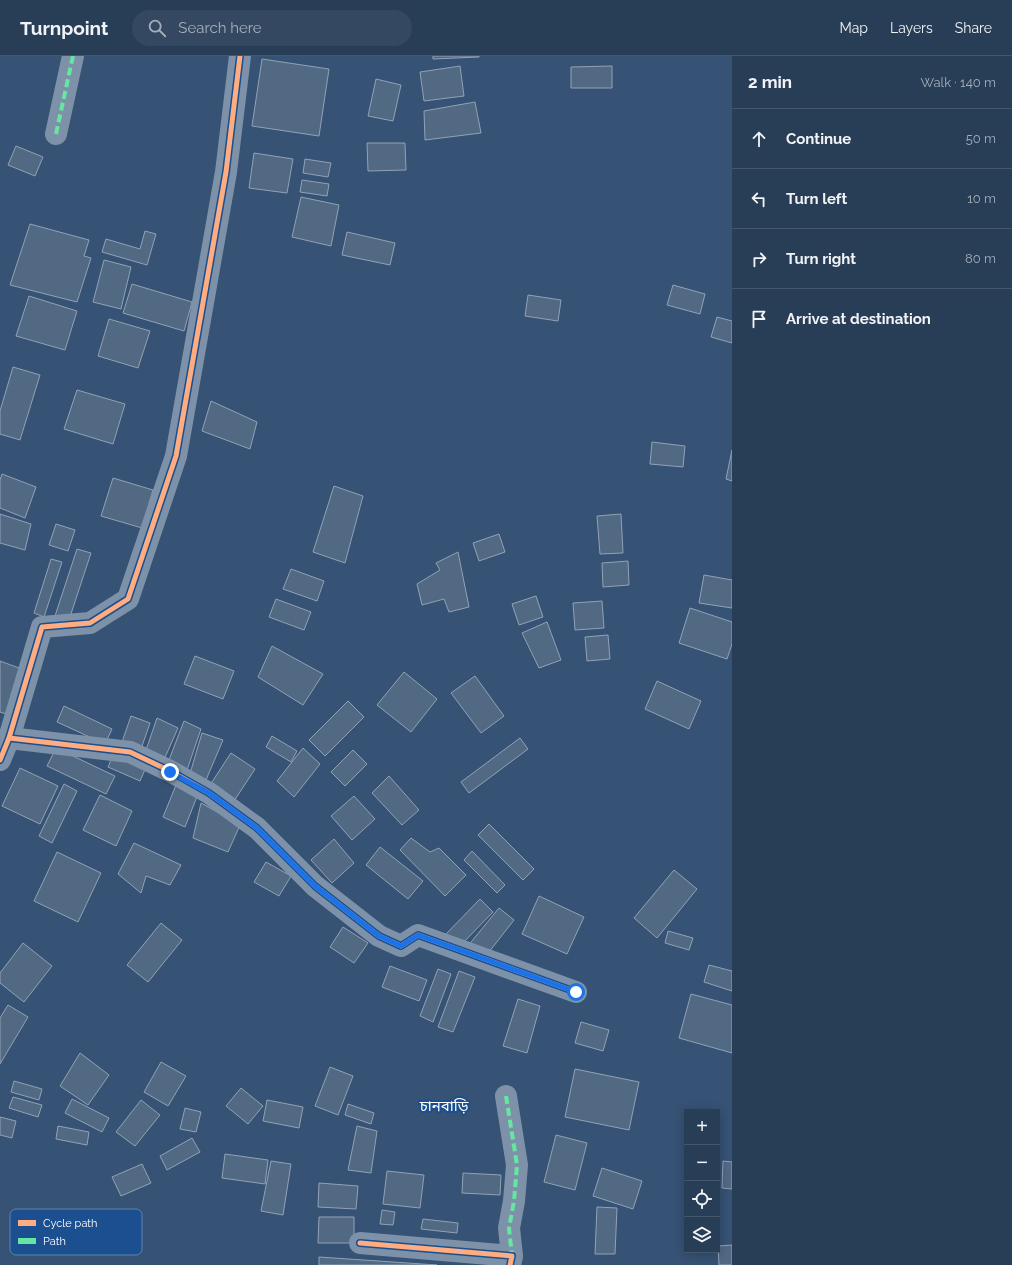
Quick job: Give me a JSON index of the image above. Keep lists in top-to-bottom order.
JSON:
{
  "districts": ["চানবাড়ি"],
  "legend": ["Cycle path", "Path"],
  "page": {
    "header": "Turnpoint",
    "search": "Search here",
    "nav": ["Map", "Layers", "Share"],
    "heading": ["2 min", "Walk · 140 m"],
    "list": [
      ["Continue", "50 m"],
      ["Turn left", "10 m"],
      ["Turn right", "80 m"],
      "Arrive at destination"
    ],
    "map_buttons": ["+", "−"]
  }
}
